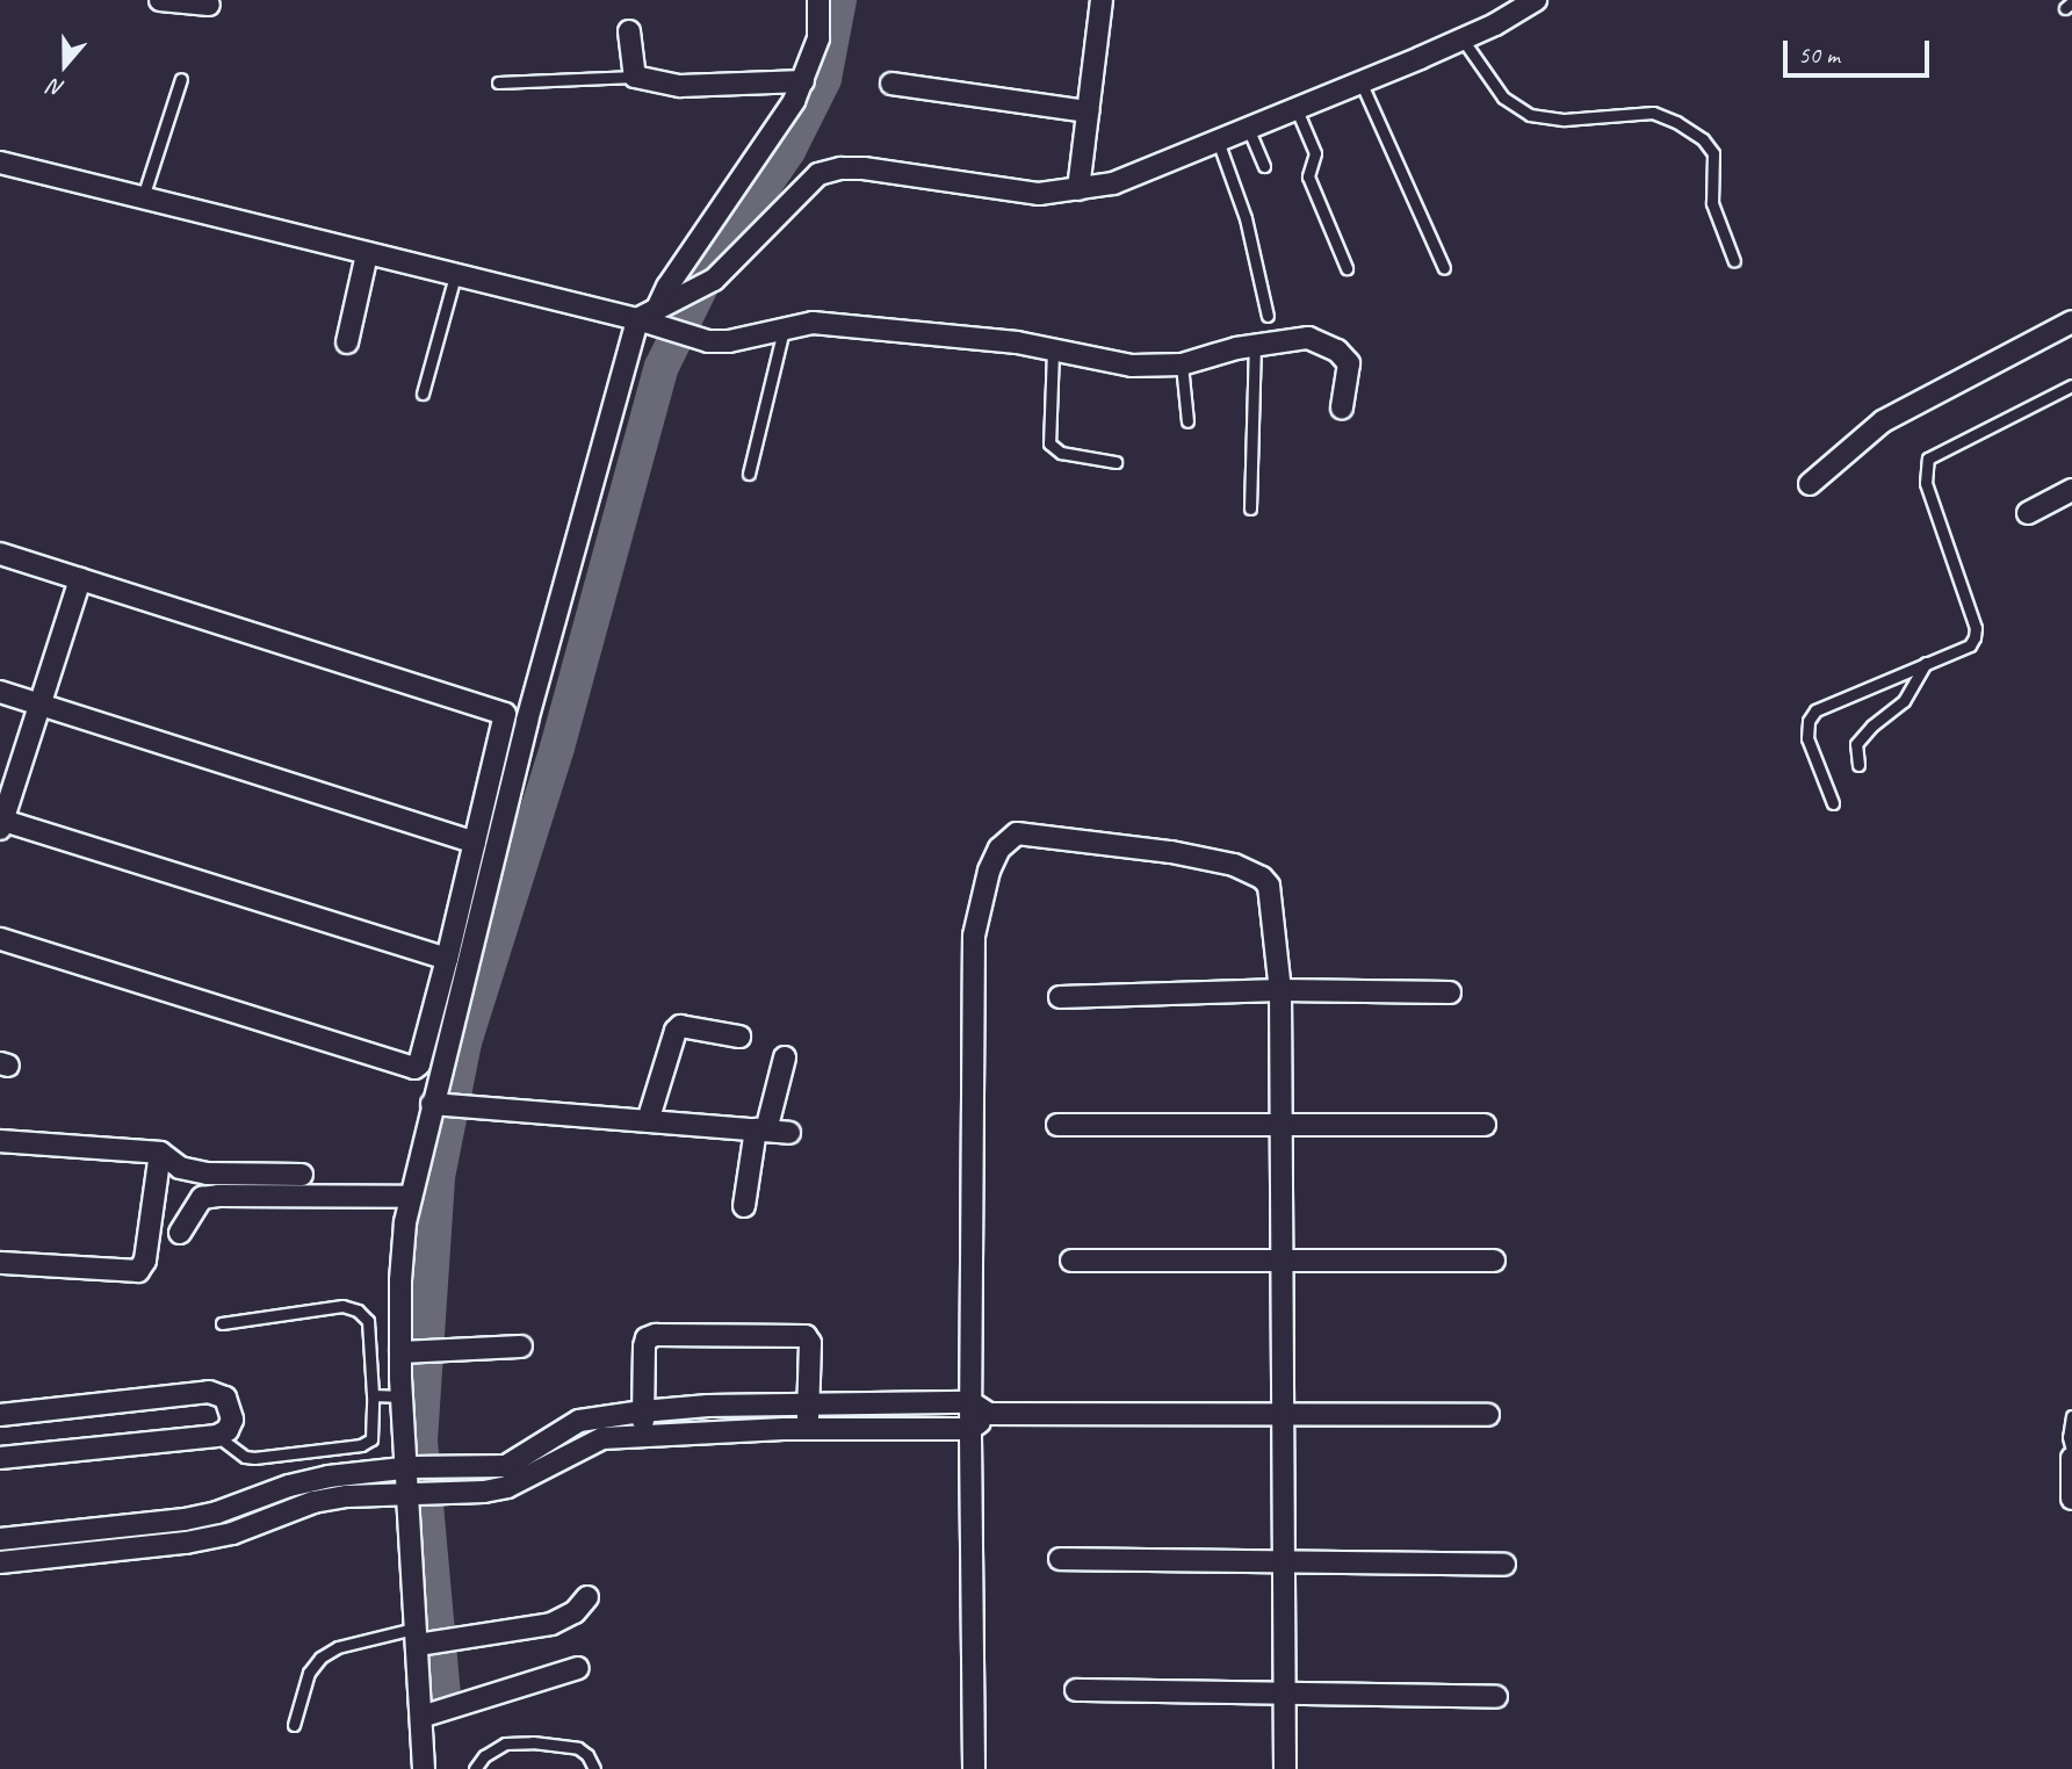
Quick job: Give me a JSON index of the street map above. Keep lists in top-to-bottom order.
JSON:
{
  "scale_bar": "50 m",
  "north": "bottom"
}
